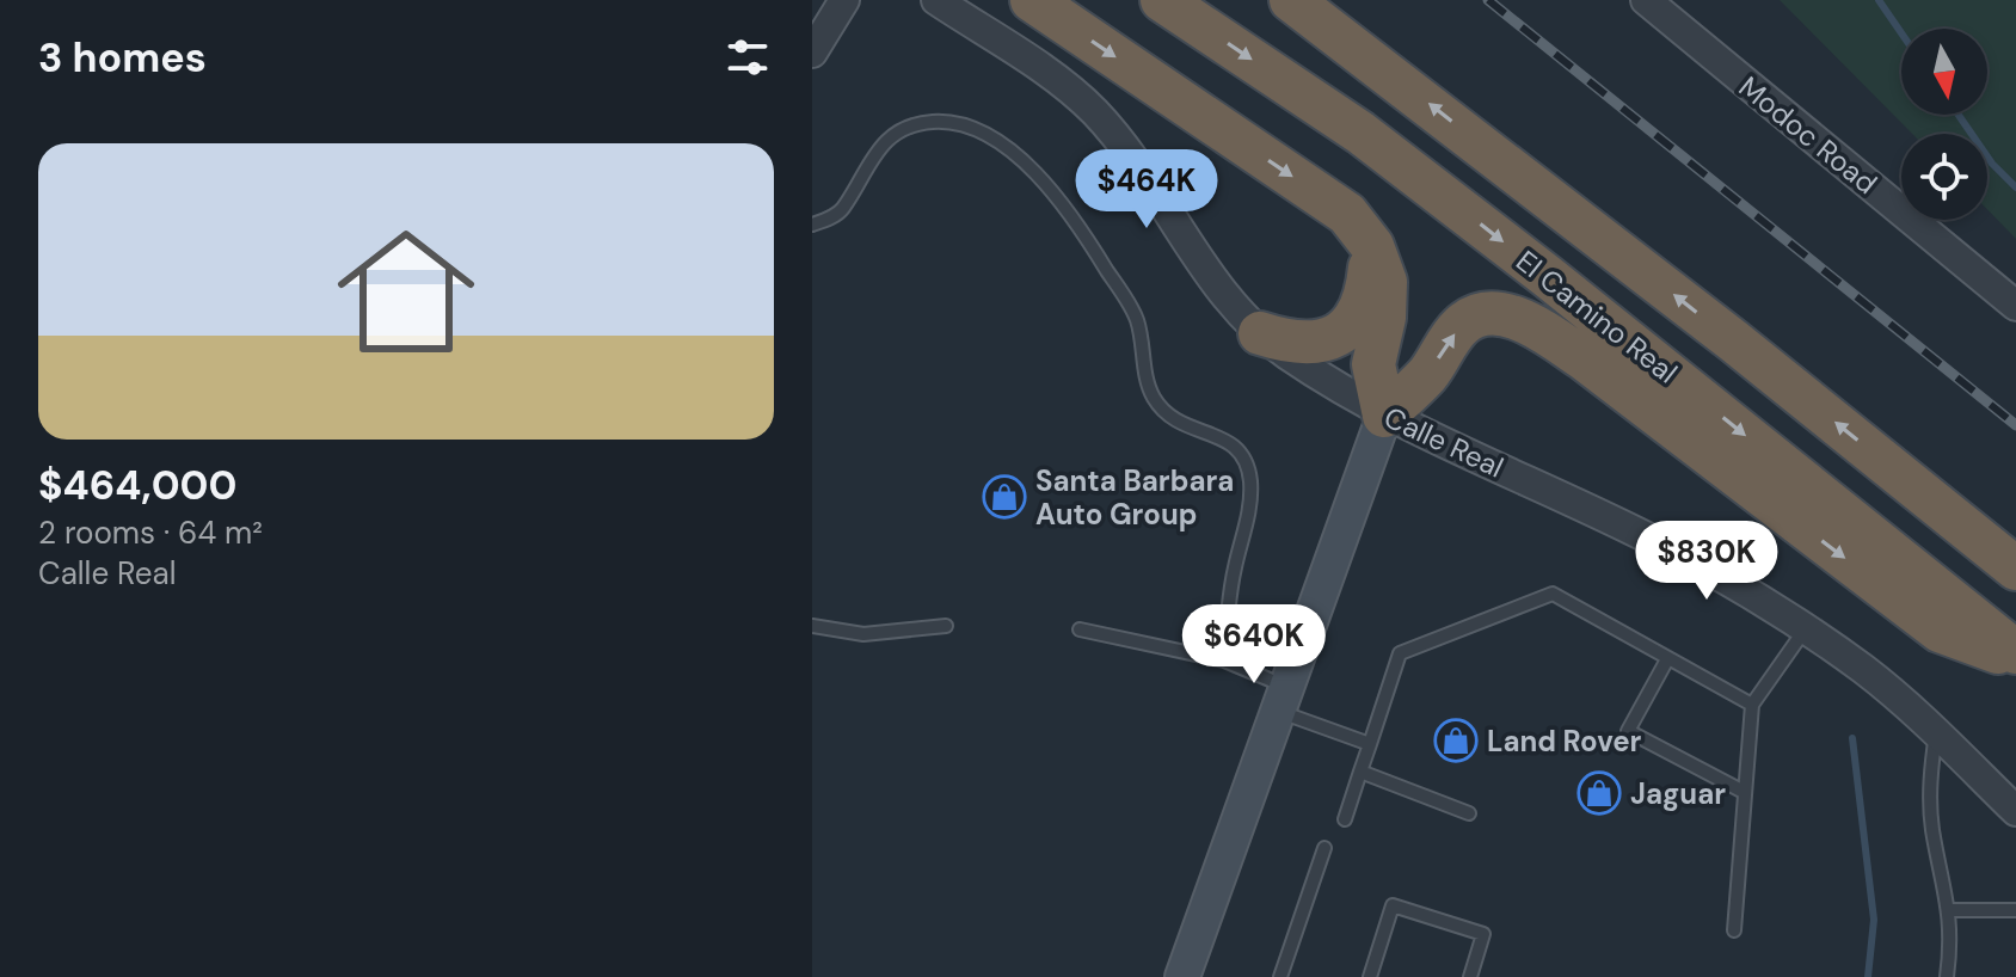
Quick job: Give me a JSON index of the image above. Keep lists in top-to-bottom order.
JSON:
{
  "streets": {
    "highway": ["El Camino Real"],
    "street": ["Modoc Road", "Calle Real"]
  },
  "places": {
    "shop": ["Santa Barbara Auto Group", "Land Rover", "Jaguar"]
  },
  "north": "bottom",
  "page": {
    "heading": "3 homes",
    "list": [
      {
        "name": "$464,000",
        "note": "2 rooms · 64 m² · Calle Real"
      }
    ],
    "price": ["$464K", "$830K", "$640K"]
  }
}
